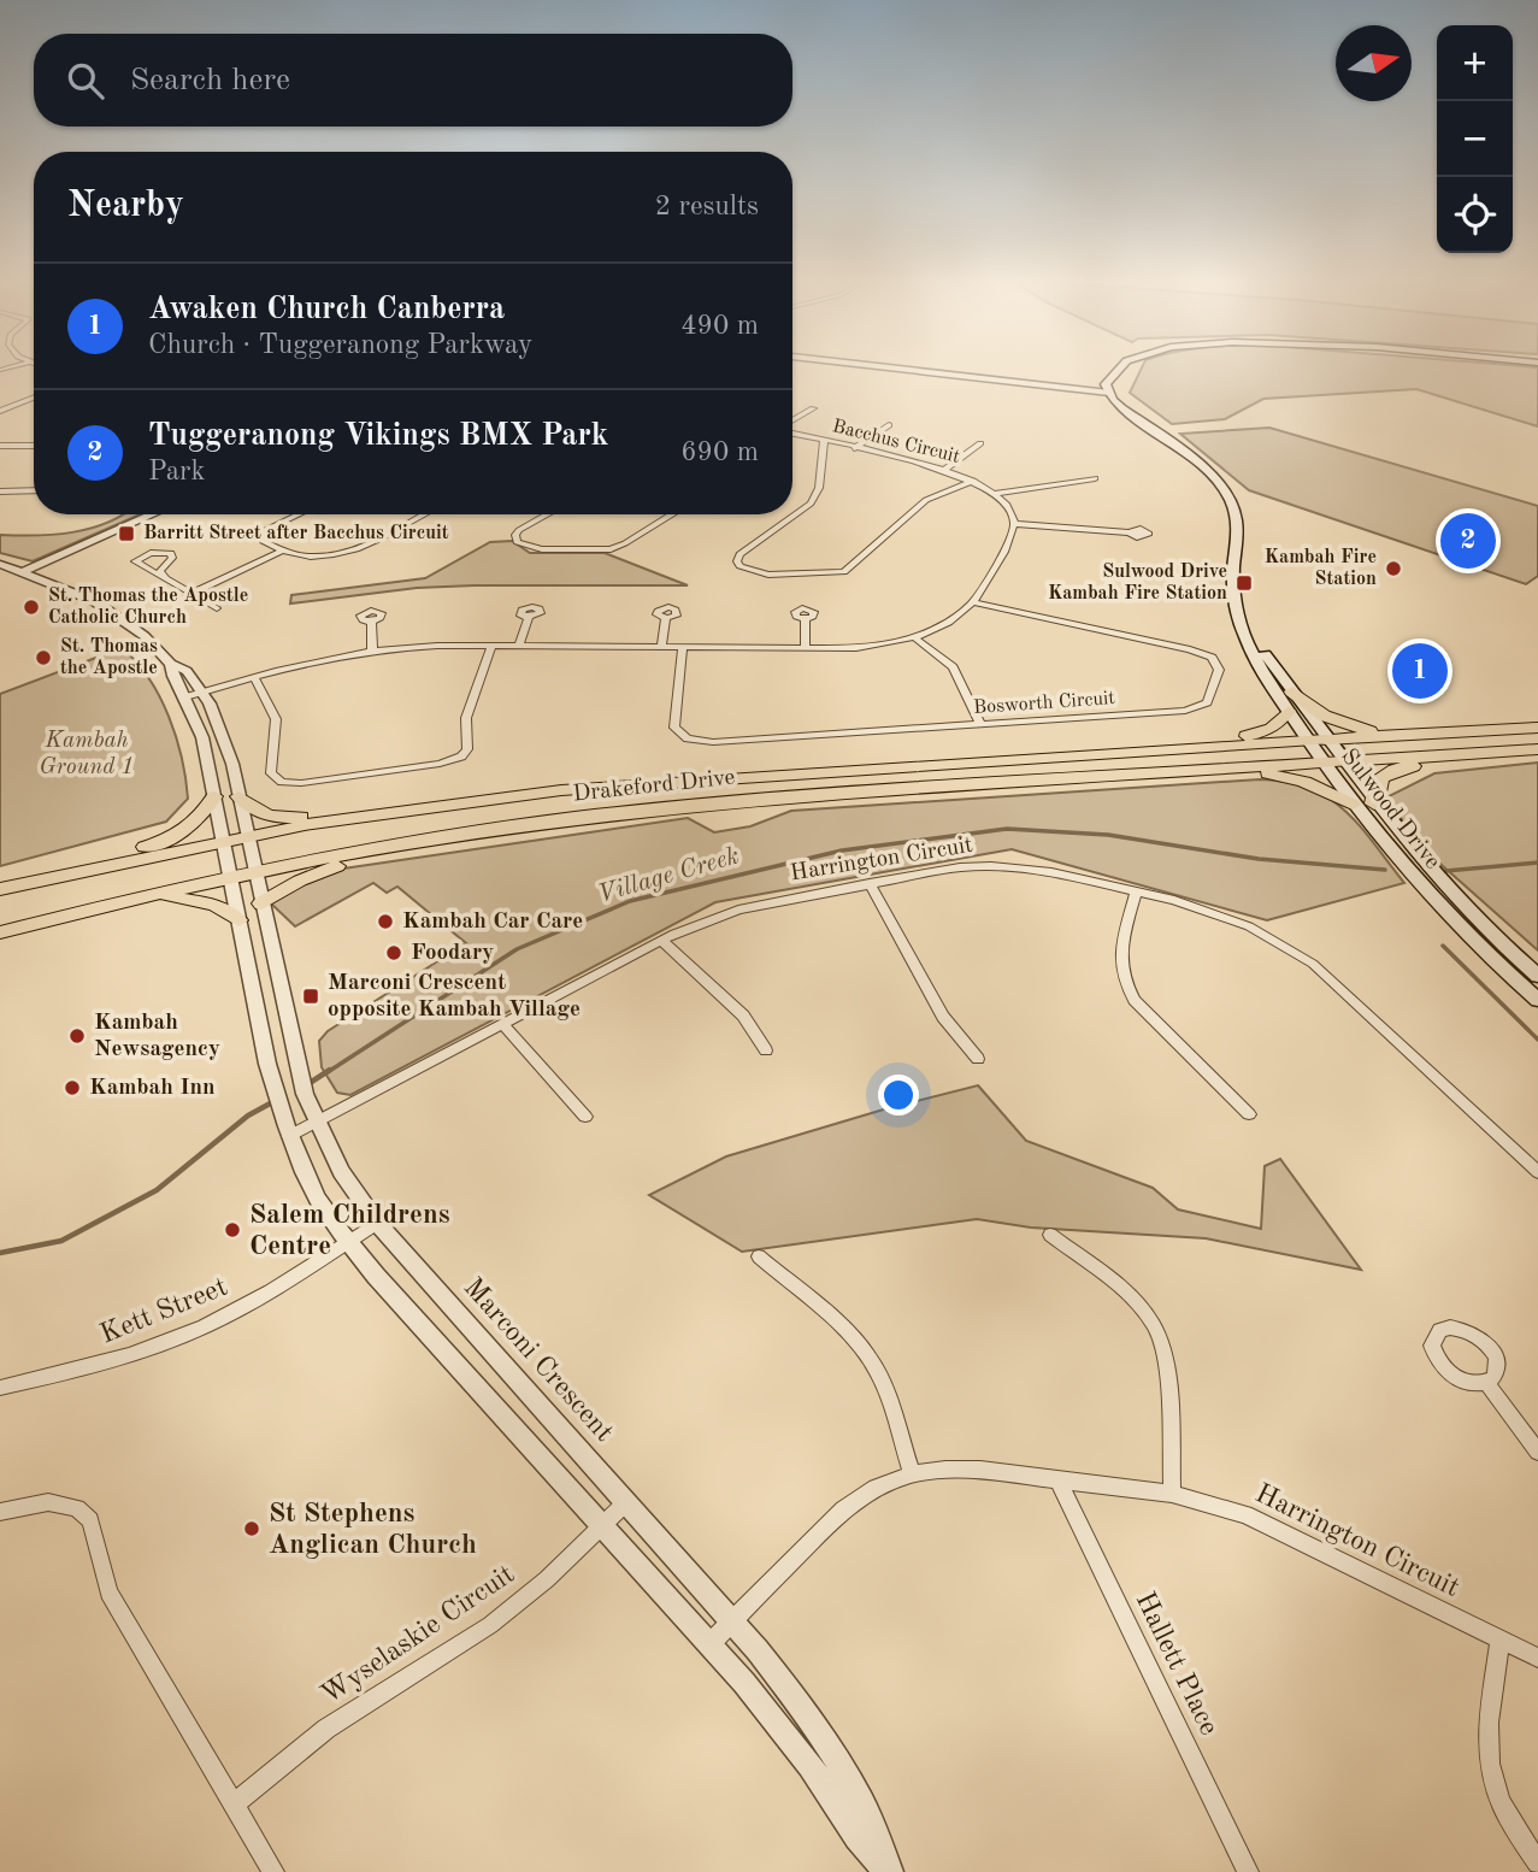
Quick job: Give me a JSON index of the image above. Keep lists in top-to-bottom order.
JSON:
{
  "streets": {
    "highway": ["Drakeford Drive"],
    "main road": ["Sulwood Drive"],
    "street": [
      "Bacchus Circuit",
      "Bosworth Circuit",
      "Harrington Circuit",
      "Kett Street",
      "Marconi Crescent",
      "Wyselaskie Circuit",
      "Hallett Place"
    ]
  },
  "crossings": [
    ["Drakeford Drive", "Sulwood Drive"],
    ["Drakeford Drive", "Marconi Crescent"],
    ["Harrington Circuit", "Marconi Crescent"],
    ["Harrington Circuit", "Hallett Place"],
    ["Kett Street", "Marconi Crescent"],
    ["Marconi Crescent", "Wyselaskie Circuit"]
  ],
  "water": ["Village Creek"],
  "parks": ["Kambah Ground 1"],
  "places": {
    "transit": ["Barritt Street after Bacchus Circuit", "Sulwood Drive Kambah Fire Station", "Marconi Crescent opposite Kambah Village"],
    "other": [
      "Kambah Fire Station",
      "St. Thomas the Apostle Catholic Church",
      "St. Thomas the Apostle",
      "Kambah Car Care",
      "Foodary",
      "Kambah Newsagency",
      "Kambah Inn",
      "Salem Childrens Centre",
      "St Stephens Anglican Church"
    ]
  },
  "north": "right",
  "page": {
    "map_buttons": ["+", "−"],
    "search": "Search here",
    "heading": ["Nearby", "2 results"],
    "list": [
      {
        "mark": "1",
        "name": "Awaken Church Canberra",
        "note": "Church · Tuggeranong Parkway",
        "value": "490 m"
      },
      {
        "mark": "2",
        "name": "Tuggeranong Vikings BMX Park",
        "note": "Park",
        "value": "690 m"
      }
    ],
    "pins": ["2", "1"]
  }
}
